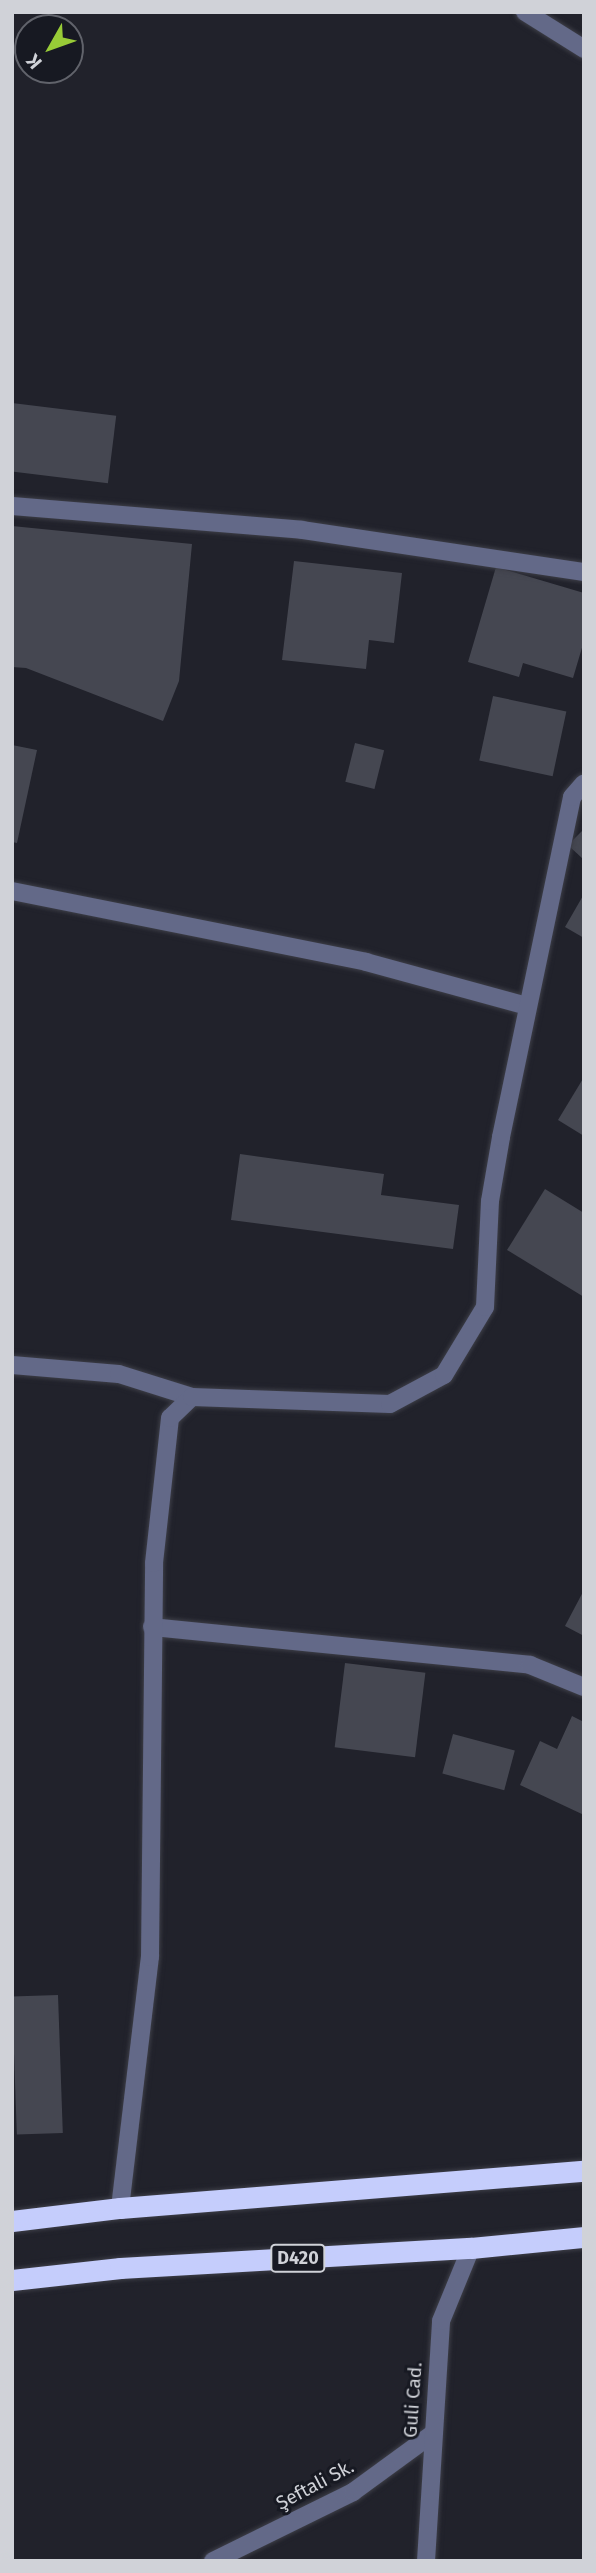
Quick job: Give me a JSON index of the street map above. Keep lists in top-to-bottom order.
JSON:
{
  "streets": {
    "highway": ["D420"],
    "street": ["Guli Cad.", "Şeftali Sk."]
  },
  "crossings": [
    ["D420", "Guli Cad."],
    ["Guli Cad.", "Şeftali Sk."]
  ],
  "north": "bottom left"
}
